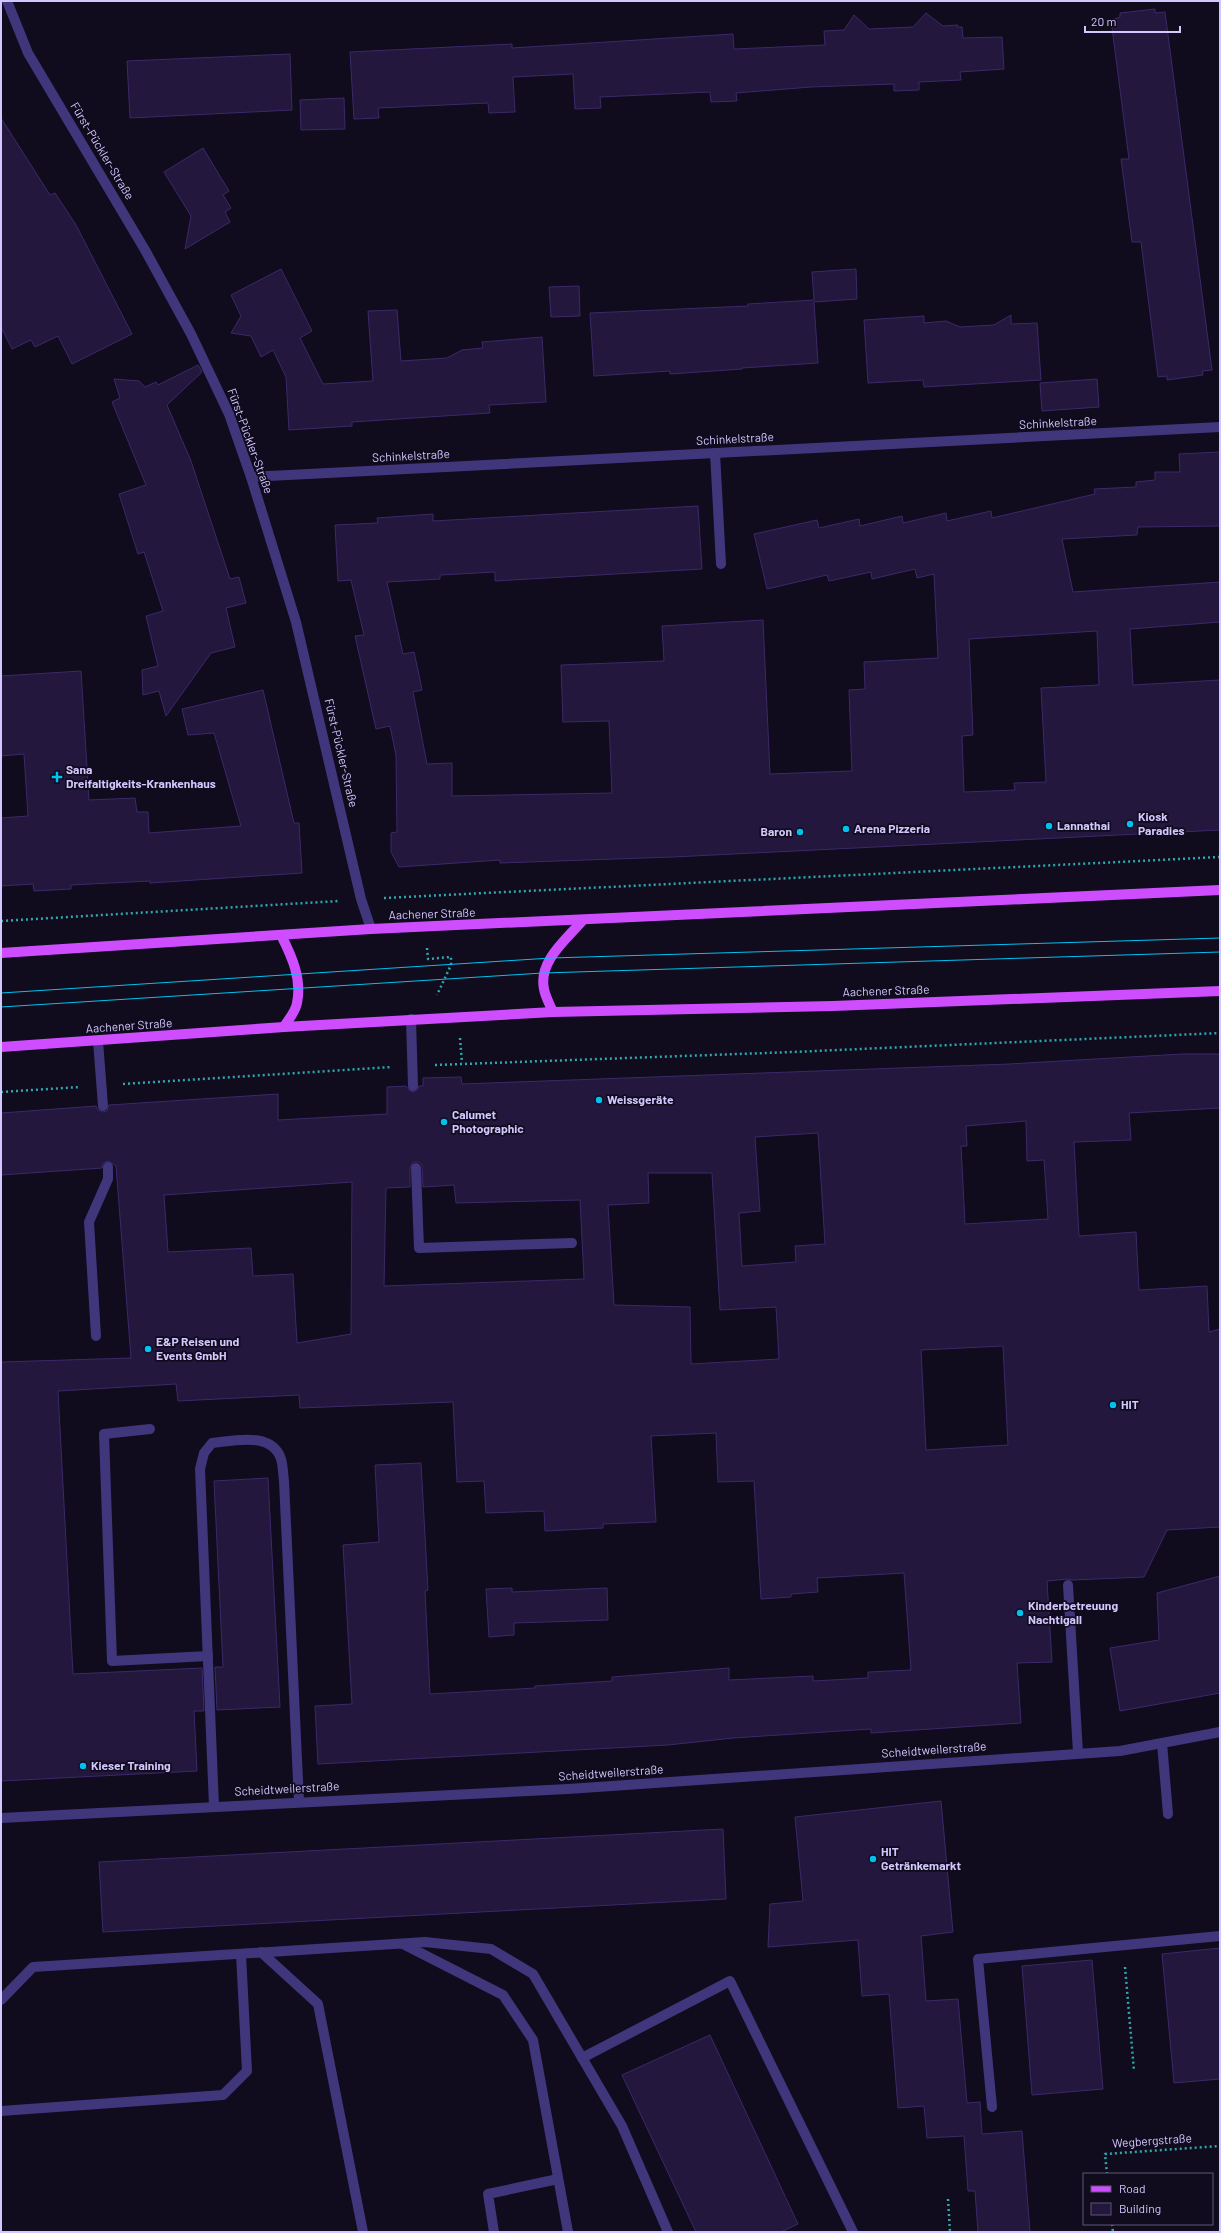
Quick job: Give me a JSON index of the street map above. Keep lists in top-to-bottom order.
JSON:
{
  "streets": {
    "main road": ["Aachener Straße"],
    "street": ["Fürst-Pückler-Straße", "Schinkelstraße", "Scheidtweilerstraße"],
    "path": ["Wegbergstraße"]
  },
  "crossings": [
    ["Fürst-Pückler-Straße", "Schinkelstraße"],
    ["Fürst-Pückler-Straße", "Aachener Straße"]
  ],
  "places": {
    "health": ["Sana Dreifaltigkeits-Krankenhaus"],
    "other": [
      "Kiosk Paradies",
      "Lannathai",
      "Arena Pizzeria",
      "Baron",
      "Weissgeräte",
      "Calumet Photographic",
      "E&P Reisen und Events GmbH",
      "HIT",
      "Kinderbetreuung Nachtigall",
      "Kieser Training",
      "HIT Getränkemarkt"
    ]
  },
  "legend": ["Road", "Building"],
  "scale_bar": "20 m"
}
